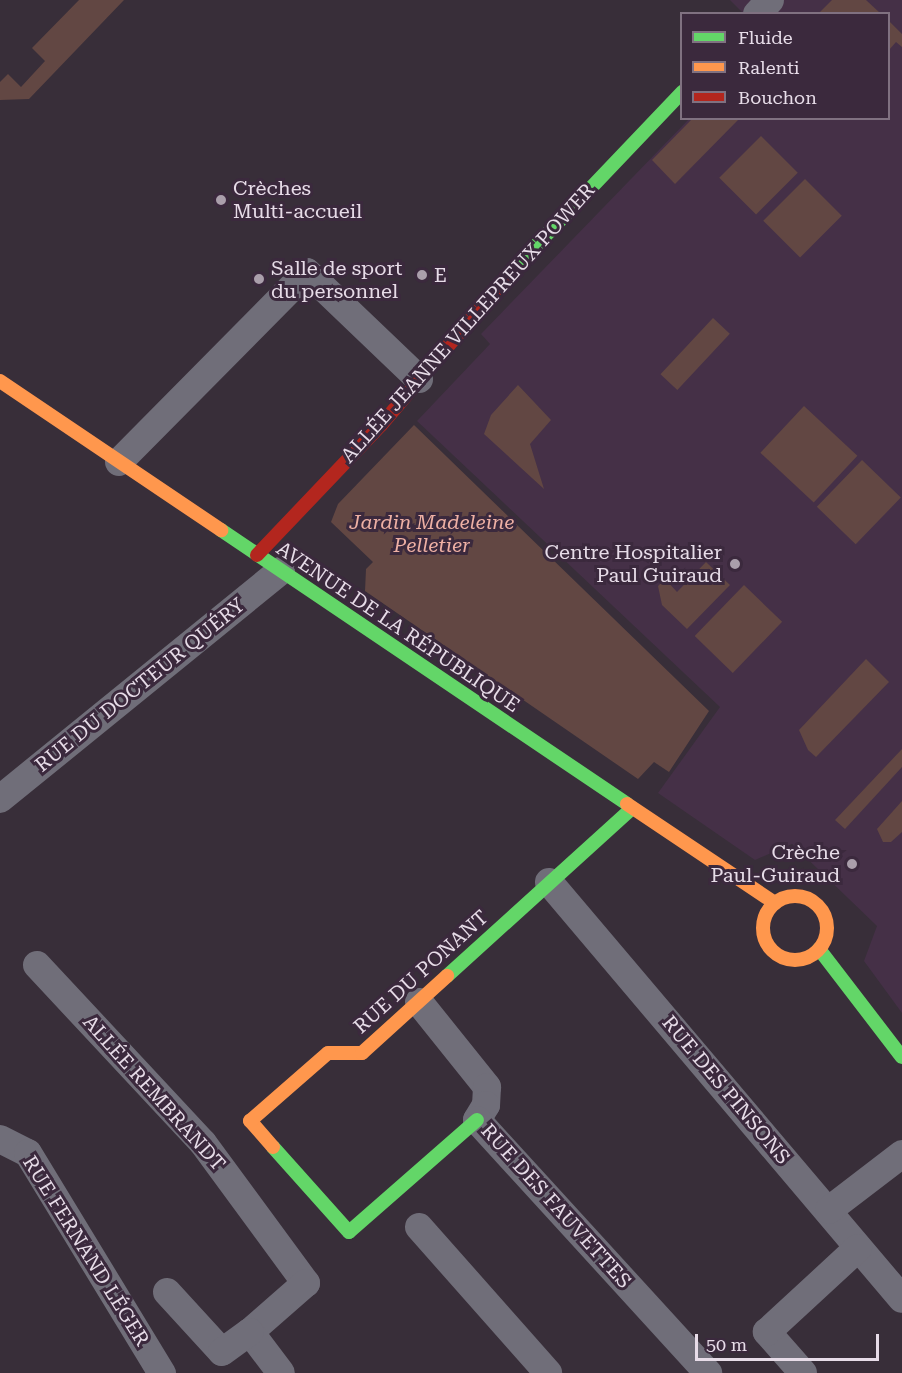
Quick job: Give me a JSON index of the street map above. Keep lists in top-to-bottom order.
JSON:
{
  "streets": {
    "street": [
      "ALLÉE JEANNE VILLEPREUX POWER",
      "AVENUE DE LA RÉPUBLIQUE",
      "RUE DU DOCTEUR QUÉRY",
      "RUE DU PONANT",
      "RUE DES PINSONS",
      "ALLÉE REMBRANDT",
      "RUE DES FAUVETTES",
      "RUE FERNAND LÉGER"
    ]
  },
  "crossings": [
    ["ALLÉE JEANNE VILLEPREUX POWER", "AVENUE DE LA RÉPUBLIQUE"],
    ["AVENUE DE LA RÉPUBLIQUE", "RUE DU DOCTEUR QUÉRY"],
    ["AVENUE DE LA RÉPUBLIQUE", "RUE DU PONANT"],
    ["RUE DU PONANT", "RUE DES PINSONS"],
    ["RUE DU PONANT", "RUE DES FAUVETTES"]
  ],
  "parks": ["Jardin Madeleine Pelletier"],
  "places": [
    "Crèches Multi-accueil",
    "E",
    "Salle de sport du personnel",
    "Centre Hospitalier Paul Guiraud",
    "Crèche Paul-Guiraud"
  ],
  "legend": ["Fluide", "Ralenti", "Bouchon"],
  "scale_bar": "50 m"
}
